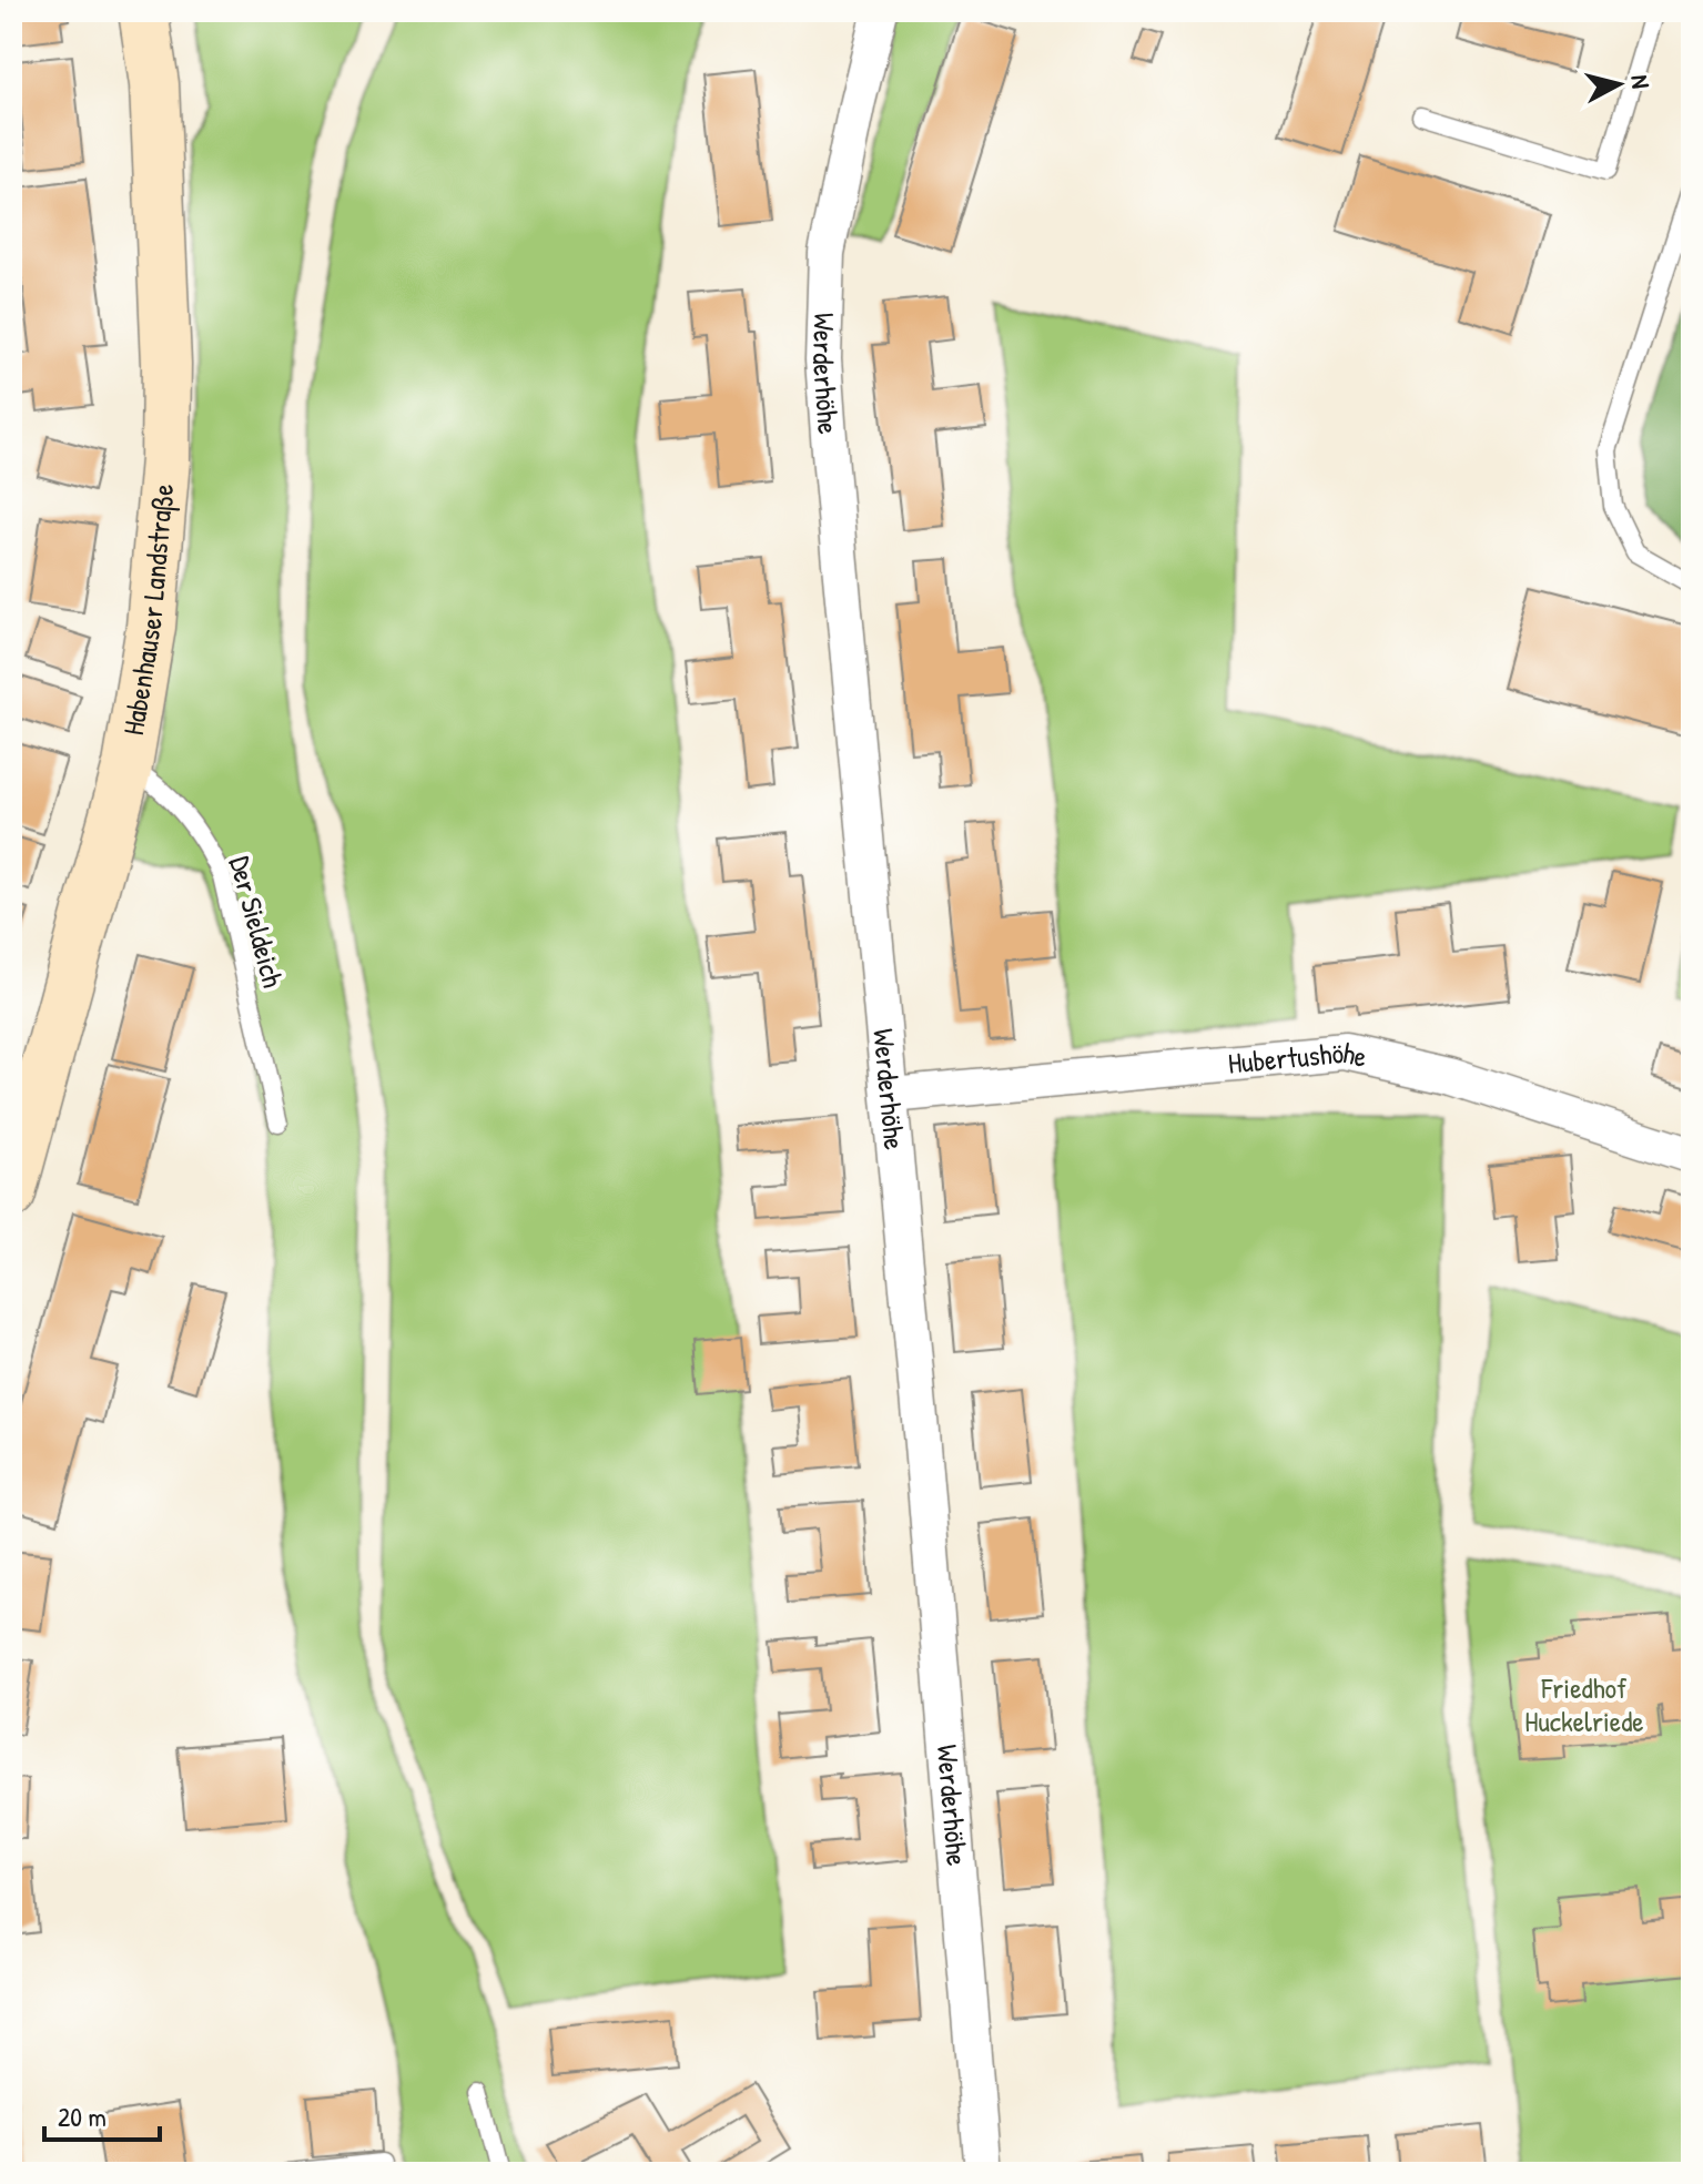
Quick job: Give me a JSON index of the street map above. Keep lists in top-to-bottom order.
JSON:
{
  "streets": {
    "street": ["Werderhöhe", "Habenhauser Landstraße", "Hubertushöhe"],
    "lane": ["Der Sieldeich"]
  },
  "crossings": [
    ["Werderhöhe", "Hubertushöhe"],
    ["Habenhauser Landstraße", "Der Sieldeich"]
  ],
  "parks": ["Friedhof Huckelriede"],
  "scale_bar": "20 m",
  "north": "right"
}
